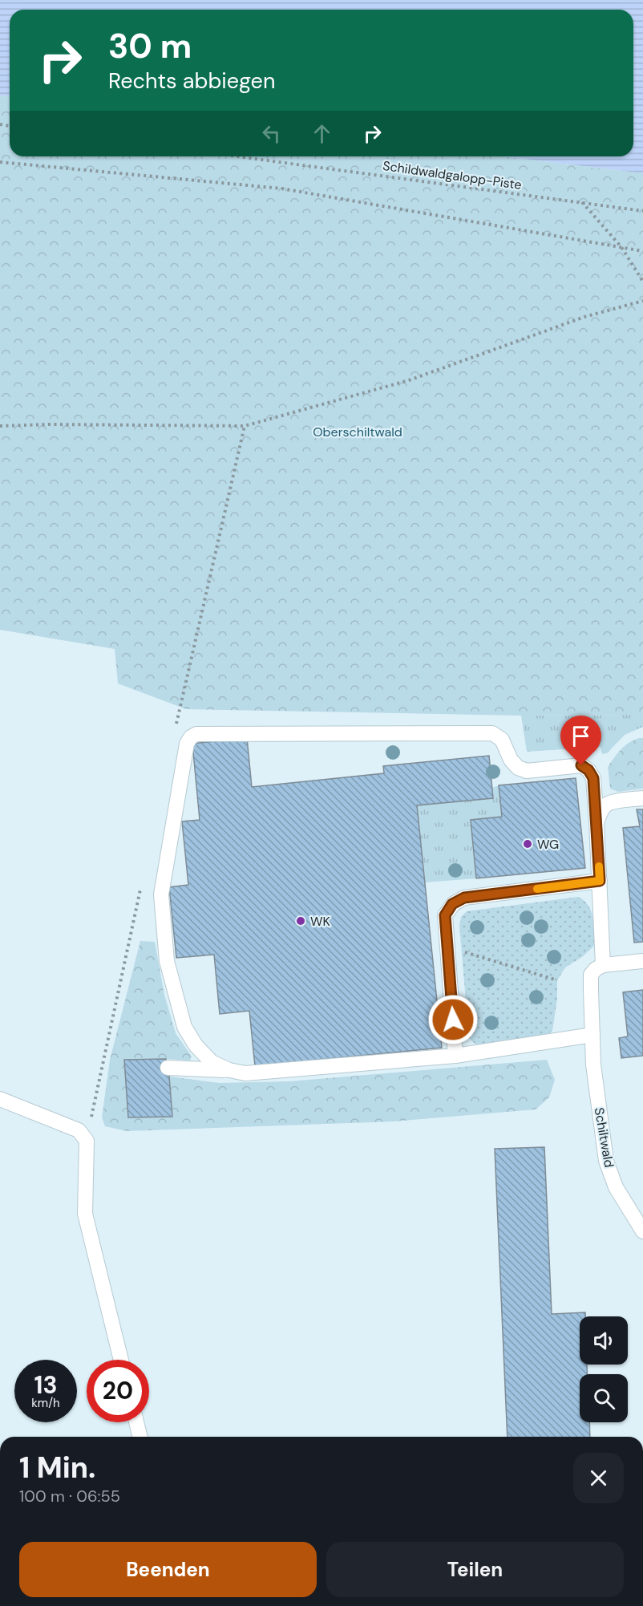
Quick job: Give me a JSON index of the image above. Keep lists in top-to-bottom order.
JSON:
{
  "streets": {
    "lane": ["Schiltwald"],
    "path": ["Schildwaldgalopp-Piste"]
  },
  "parks": ["Oberschiltwald"],
  "places": ["WG", "WK"],
  "page": {
    "turn": ["30 m", "Rechts abbiegen"],
    "speed": "13 km/h",
    "limit": "20",
    "heading": ["1 Min.", "100 m · 06:55"],
    "buttons": ["Beenden", "Teilen"]
  }
}
